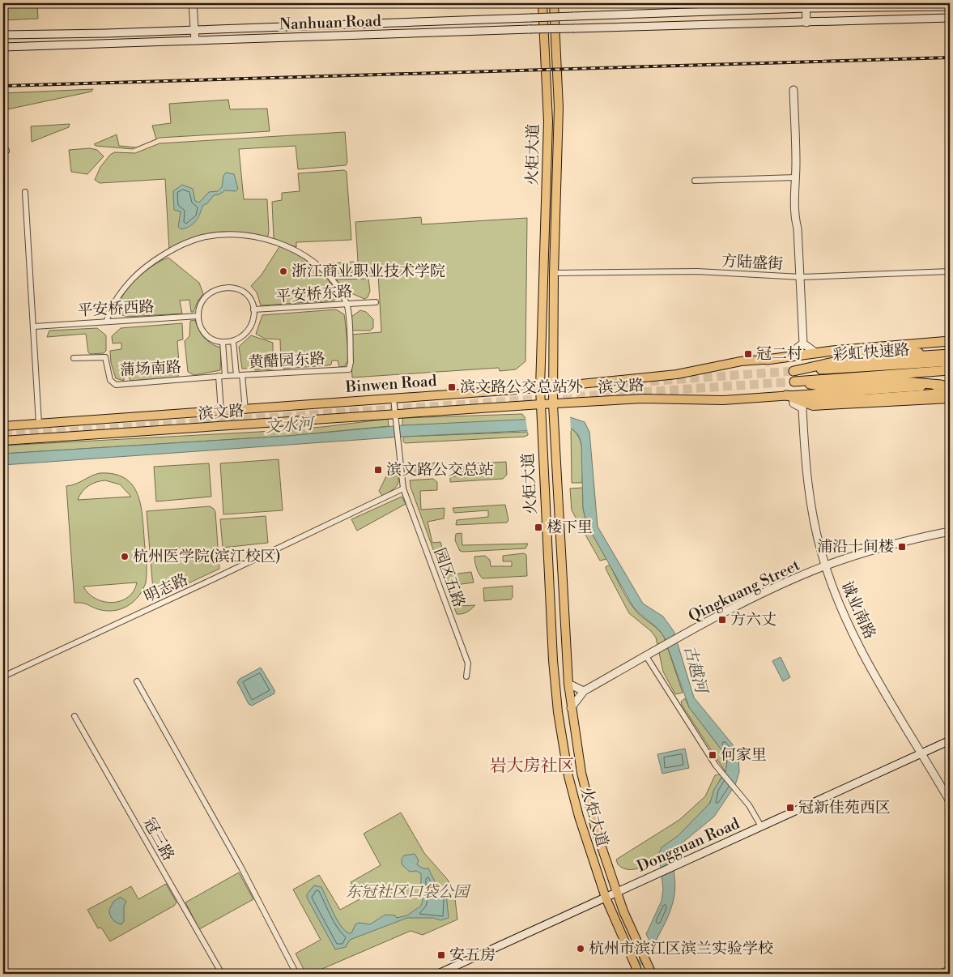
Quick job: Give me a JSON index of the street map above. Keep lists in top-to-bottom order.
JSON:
{
  "streets": {
    "highway": ["彩虹快速路"],
    "main road": [
      "Nanhuan Road",
      "火炬大道",
      "Binwen Road",
      "滨文路",
      "Qingkuang Street",
      "诚业南路",
      "Dongguan Road"
    ],
    "street": [
      "方陆盛街",
      "平安桥东路",
      "平安桥西路",
      "黄醋园东路",
      "蒲场南路",
      "园区五路",
      "明志路",
      "冠三路"
    ]
  },
  "crossings": [
    ["火炬大道", "方陆盛街"],
    ["火炬大道", "Binwen Road"],
    ["火炬大道", "滨文路"],
    ["火炬大道", "Qingkuang Street"],
    ["火炬大道", "Dongguan Road"],
    ["平安桥东路", "平安桥西路"],
    ["平安桥东路", "黄醋园东路"],
    ["彩虹快速路", "Binwen Road"],
    ["彩虹快速路", "滨文路"],
    ["黄醋园东路", "蒲场南路"],
    ["Binwen Road", "园区五路"],
    ["滨文路", "园区五路"],
    ["园区五路", "明志路"],
    ["Qingkuang Street", "诚业南路"],
    ["诚业南路", "Dongguan Road"]
  ],
  "districts": ["岩大房社区"],
  "water": ["文水河", "古越河"],
  "parks": ["东冠社区口袋公园"],
  "places": {
    "other": ["浙江商业职业技术学院", "杭州医学院(滨江校区)", "杭州市滨江区滨兰实验学校"],
    "transit": [
      "冠二村",
      "滨文路公交总站外",
      "滨文路公交总站",
      "楼下里",
      "浦沿十间楼",
      "方六丈",
      "何家里",
      "冠新佳苑西区",
      "安五房"
    ]
  }
}
